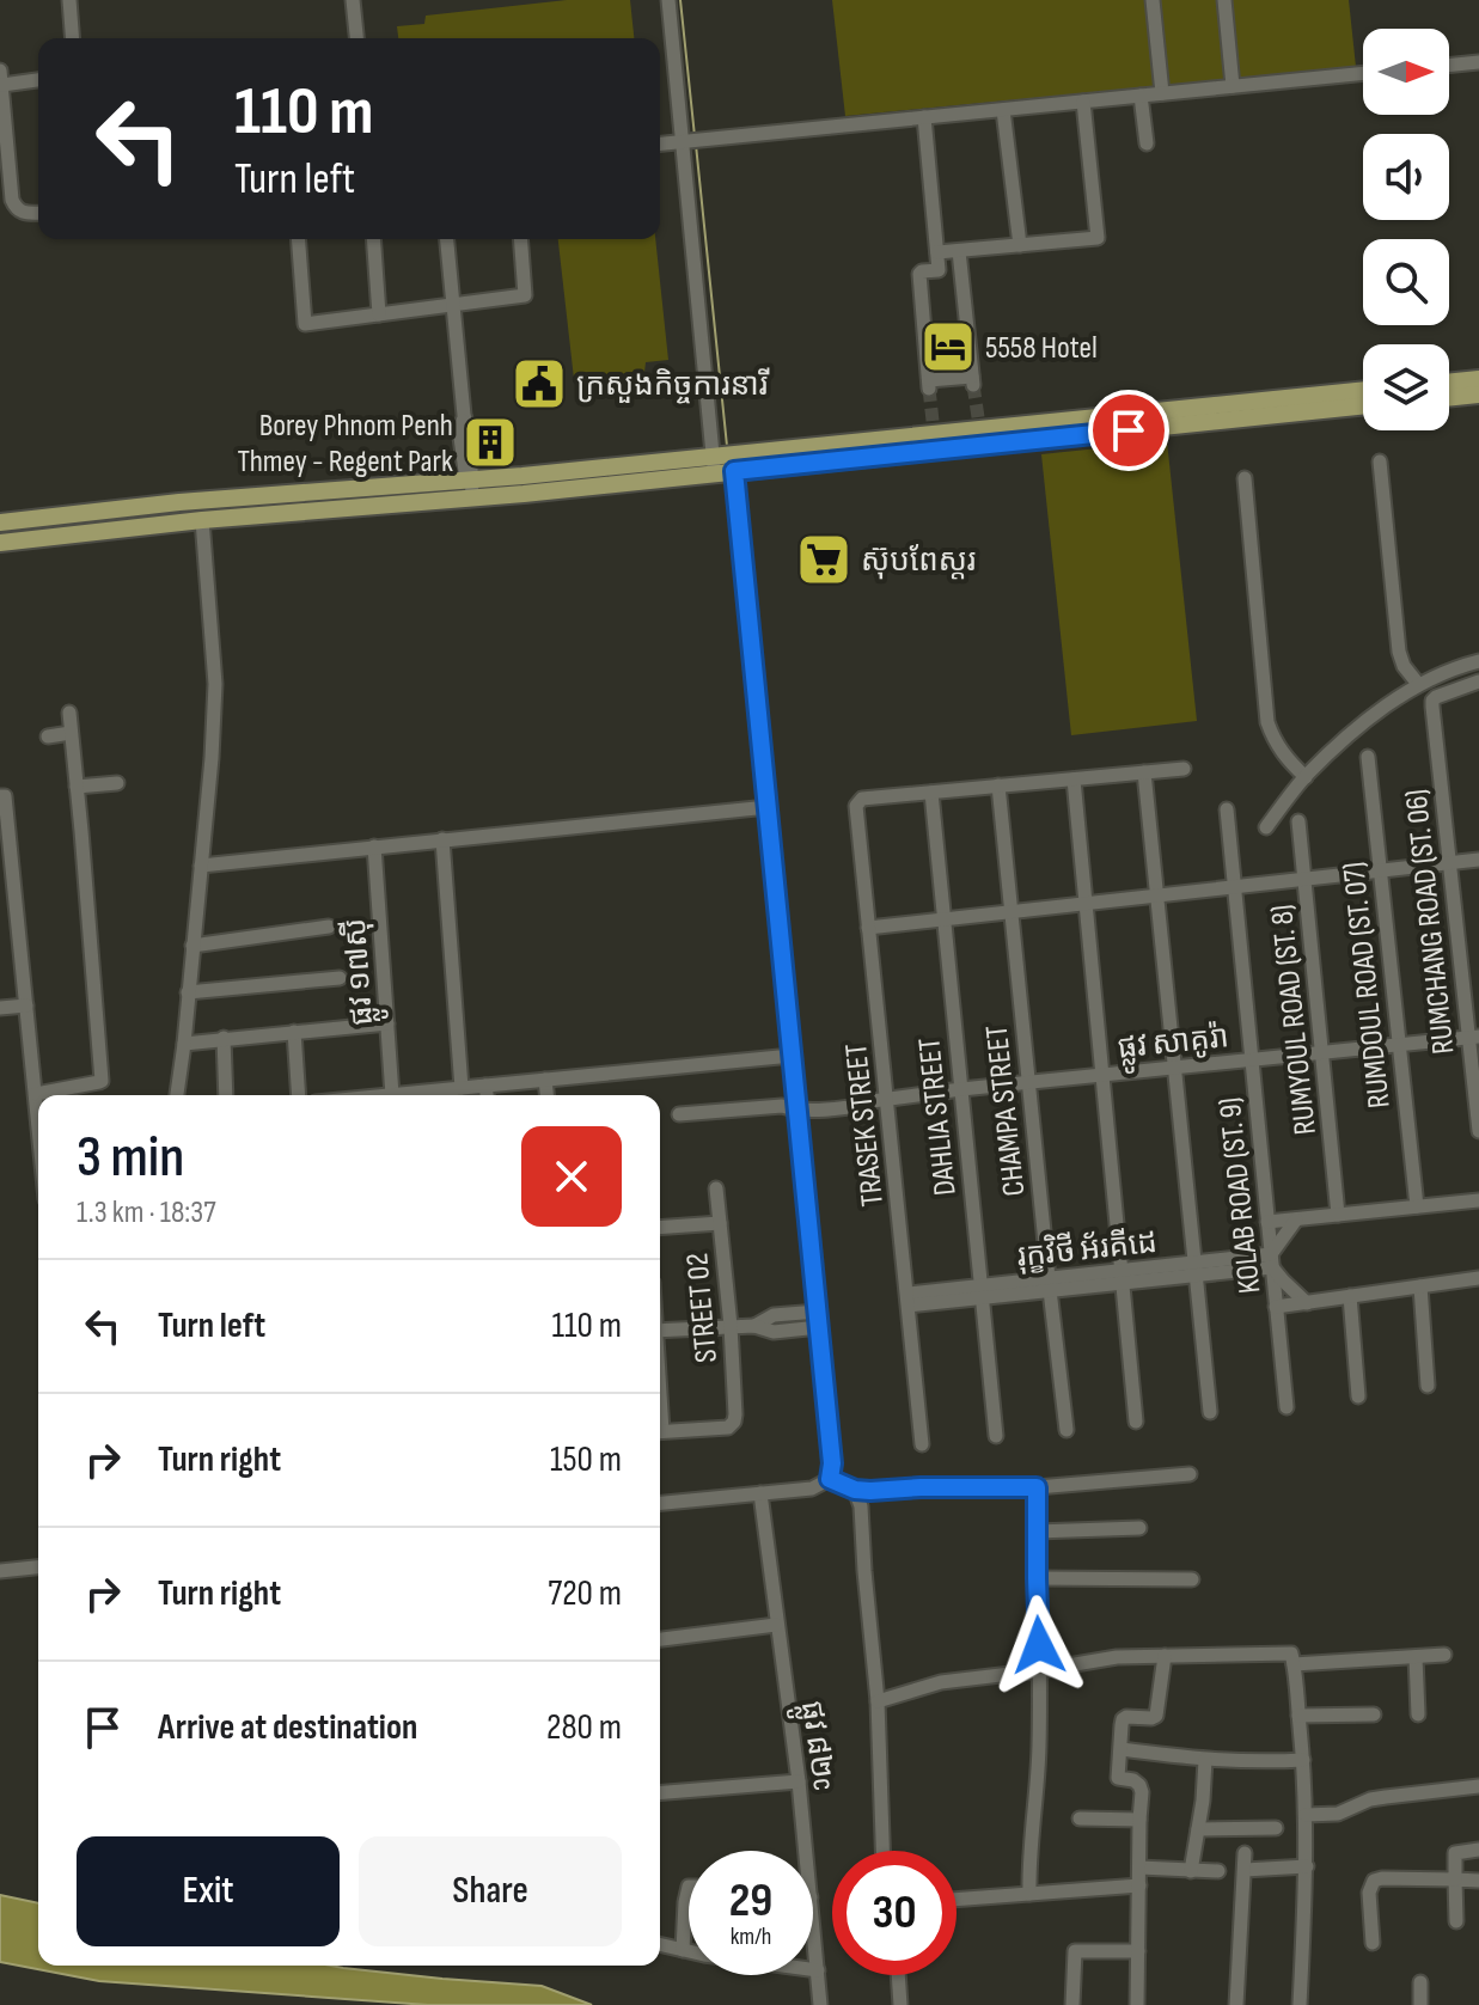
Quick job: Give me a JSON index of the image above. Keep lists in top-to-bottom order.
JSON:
{
  "streets": {
    "street": [
      "RUMCHANG ROAD (ST. 06)",
      "ផ្លូវ ១៧ស៊ី",
      "RUMDOUL ROAD (ST. 07)",
      "RUMYOUL ROAD (ST. 8)",
      "ផ្លូវ សាគូរ៉ា",
      "CHAMPA STREET",
      "DAHLIA STREET",
      "TRASEK STREET",
      "KOLAB ROAD (ST. 9)",
      "រុក្ខវិថី អ័រគីដេ",
      "STREET 02",
      "ផ្លូវ ៨២c"
    ]
  },
  "crossings": [
    ["RUMCHANG ROAD (ST. 06)", "ផ្លូវ សាគូរ៉ា"],
    ["RUMDOUL ROAD (ST. 07)", "ផ្លូវ សាគូរ៉ា"],
    ["RUMYOUL ROAD (ST. 8)", "ផ្លូវ សាគូរ៉ា"],
    ["ផ្លូវ សាគូរ៉ា", "CHAMPA STREET"],
    ["ផ្លូវ សាគូរ៉ា", "DAHLIA STREET"],
    ["ផ្លូវ សាគូរ៉ា", "TRASEK STREET"],
    ["ផ្លូវ សាគូរ៉ា", "KOLAB ROAD (ST. 9)"],
    ["CHAMPA STREET", "រុក្ខវិថី អ័រគីដេ"],
    ["DAHLIA STREET", "TRASEK STREET"],
    ["DAHLIA STREET", "រុក្ខវិថី អ័រគីដេ"],
    ["TRASEK STREET", "រុក្ខវិថី អ័រគីដេ"],
    ["KOLAB ROAD (ST. 9)", "រុក្ខវិថី អ័រគីដេ"]
  ],
  "places": {
    "hotel": ["5558 Hotel"],
    "public building": ["ក្រសួងកិច្ចការនារី"],
    "building": ["Borey Phnom Penh Thmey - Regent Park"],
    "supermarket": ["ស៊ុបពែស្តរ"]
  },
  "north": "right",
  "page": {
    "turn": ["110 m", "Turn left"],
    "heading": ["3 min", "1.3 km · 18:37"],
    "list": [
      {
        "name": "Turn left",
        "value": "110 m"
      },
      {
        "name": "Turn right",
        "value": "150 m"
      },
      {
        "name": "Turn right",
        "value": "720 m"
      },
      {
        "name": "Arrive at destination",
        "value": "280 m"
      }
    ],
    "buttons": ["Exit", "Share"],
    "speed": "29 km/h",
    "limit": "30"
  }
}
